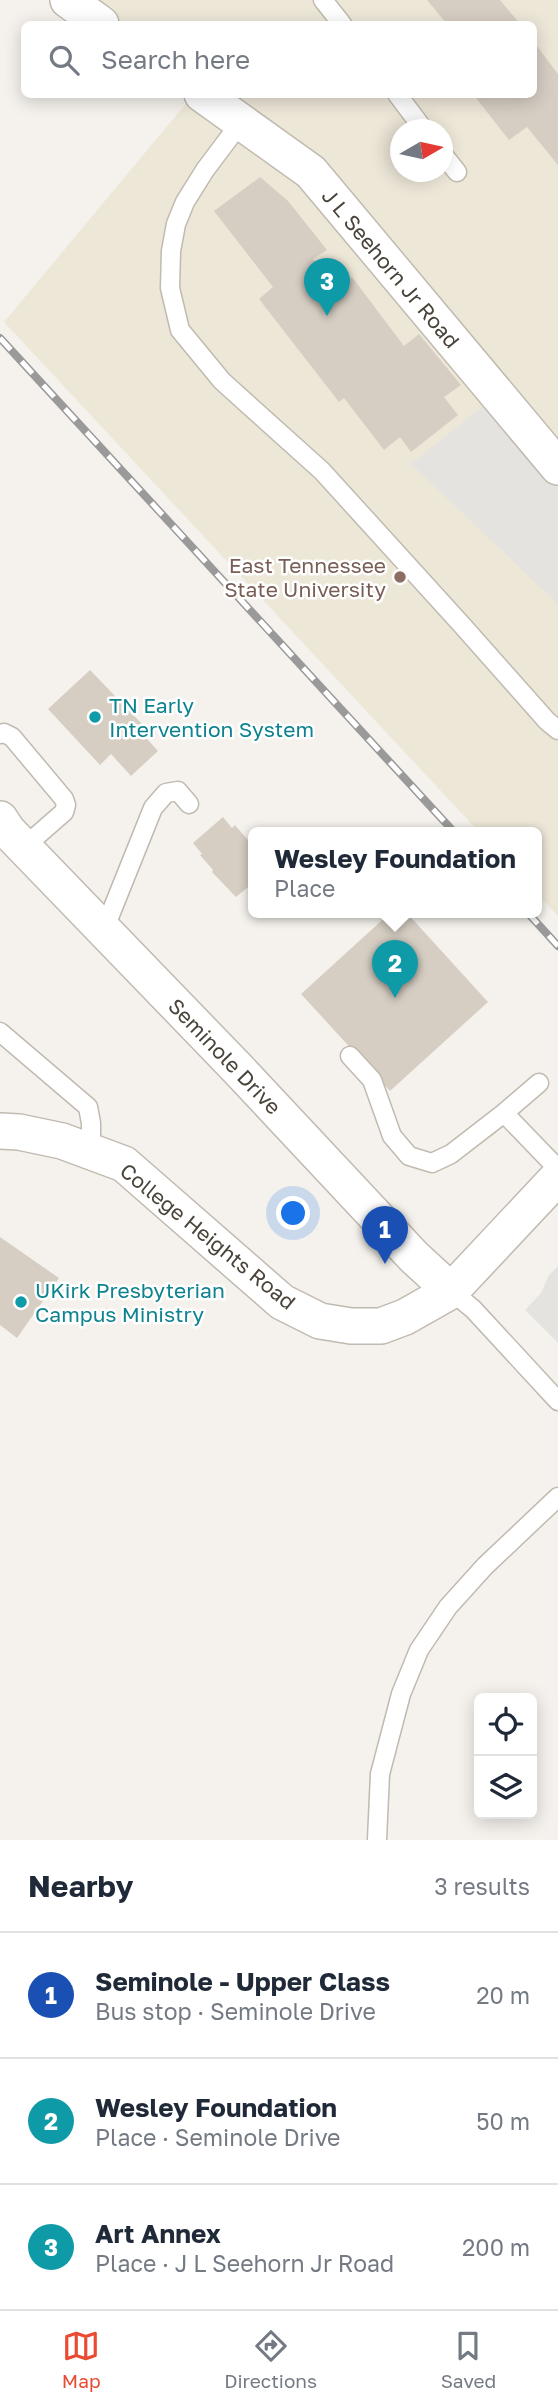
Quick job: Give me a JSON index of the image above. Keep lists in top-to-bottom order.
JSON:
{
  "streets": {
    "street": ["J L Seehorn Jr Road", "Seminole Drive", "College Heights Road"]
  },
  "crossings": [
    ["Seminole Drive", "College Heights Road"]
  ],
  "places": ["East Tennessee State University", "TN Early Intervention System", "UKirk Presbyterian Campus Ministry"],
  "north": "right",
  "page": {
    "search": "Search here",
    "pins": ["3", "2", "1"],
    "popup": ["Wesley Foundation", "Place"],
    "heading": ["Nearby", "3 results"],
    "list": [
      {
        "mark": "1",
        "name": "Seminole - Upper Class",
        "note": "Bus stop · Seminole Drive",
        "value": "20 m"
      },
      {
        "mark": "2",
        "name": "Wesley Foundation",
        "note": "Place · Seminole Drive",
        "value": "50 m"
      },
      {
        "mark": "3",
        "name": "Art Annex",
        "note": "Place · J L Seehorn Jr Road",
        "value": "200 m"
      }
    ],
    "nav": ["Map", "Directions", "Saved"]
  }
}
